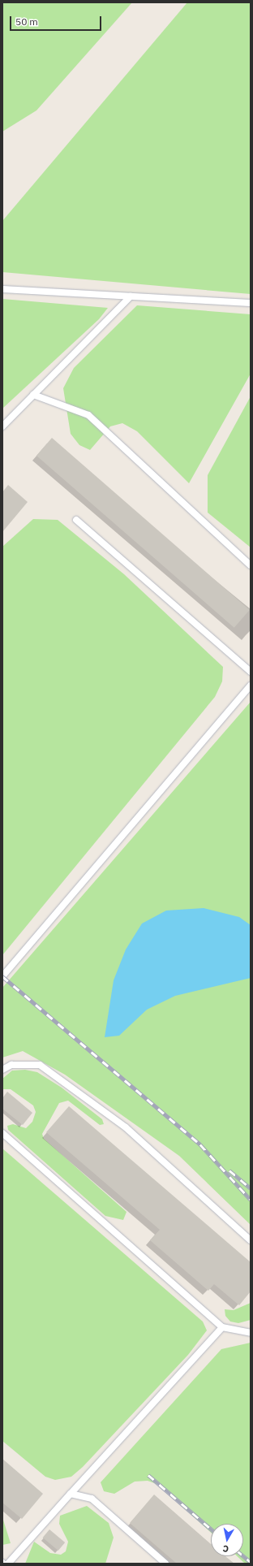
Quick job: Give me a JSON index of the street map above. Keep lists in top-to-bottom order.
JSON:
{
  "scale_bar": "50 m",
  "north": "bottom"
}
